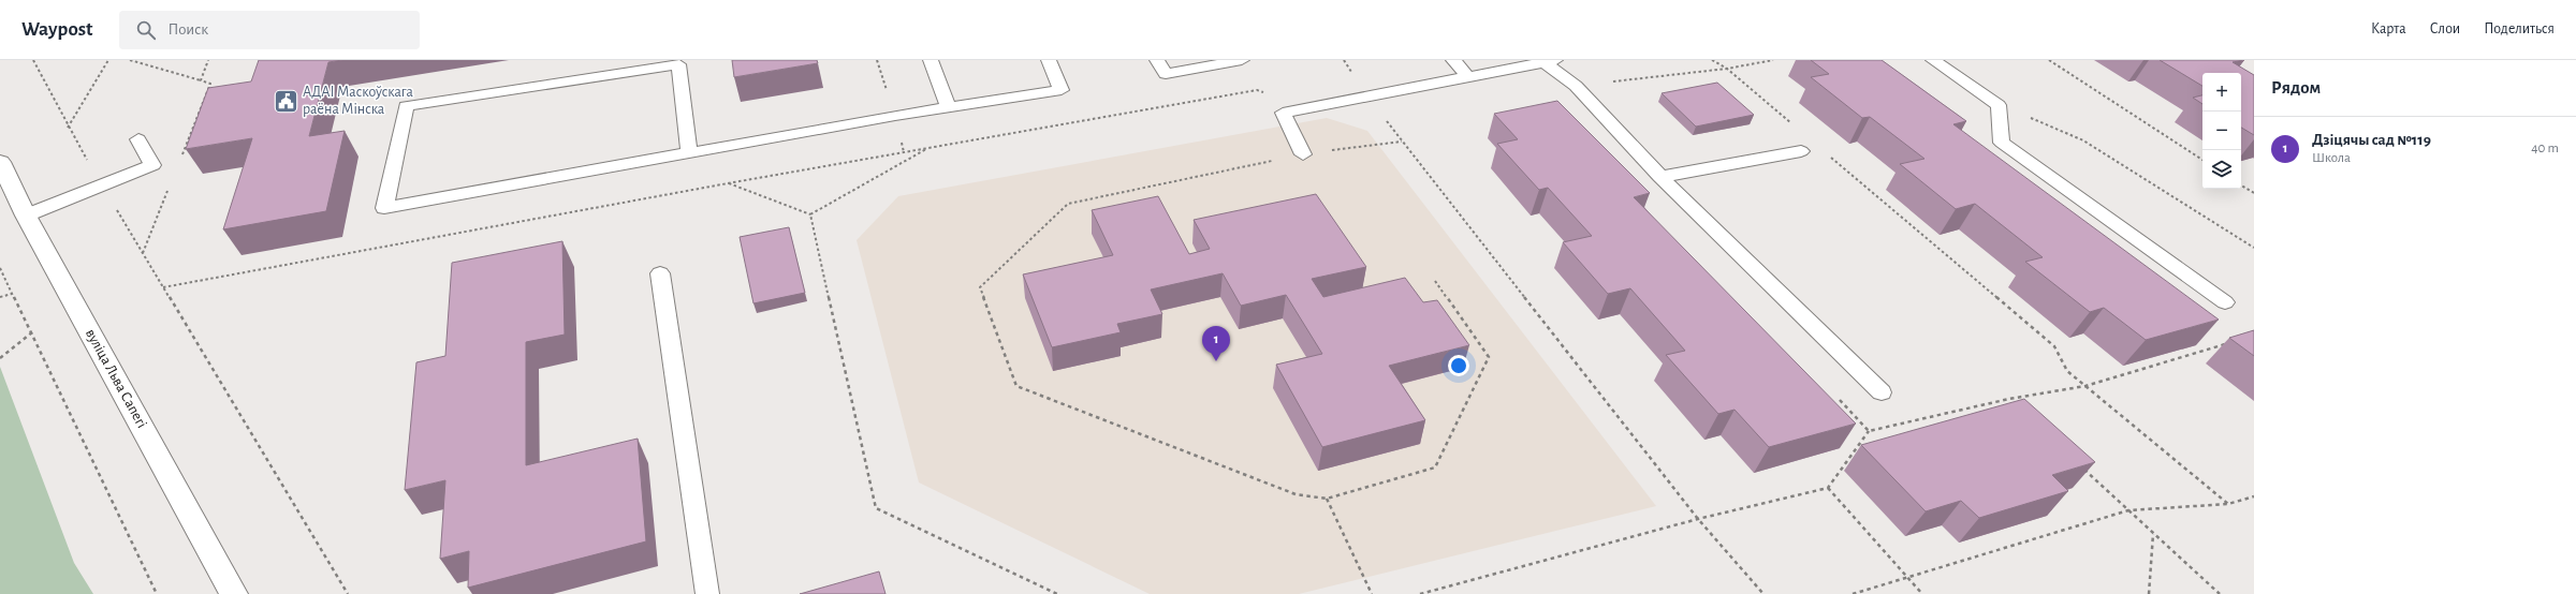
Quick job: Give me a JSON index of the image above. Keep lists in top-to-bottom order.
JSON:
{
  "streets": {
    "street": ["вуліца Льва Сапегі"]
  },
  "places": {
    "public building": ["АДАІ Маскоўскага раёна Мінска"]
  },
  "page": {
    "header": "Waypost",
    "search": "Поиск",
    "nav": ["Карта", "Слои", "Поделиться"],
    "heading": "Рядом",
    "map_buttons": ["+", "−"],
    "list": [
      {
        "mark": "1",
        "name": "Дзіцячы сад №119",
        "note": "Школа",
        "value": "40 m"
      }
    ],
    "pins": "1"
  }
}
